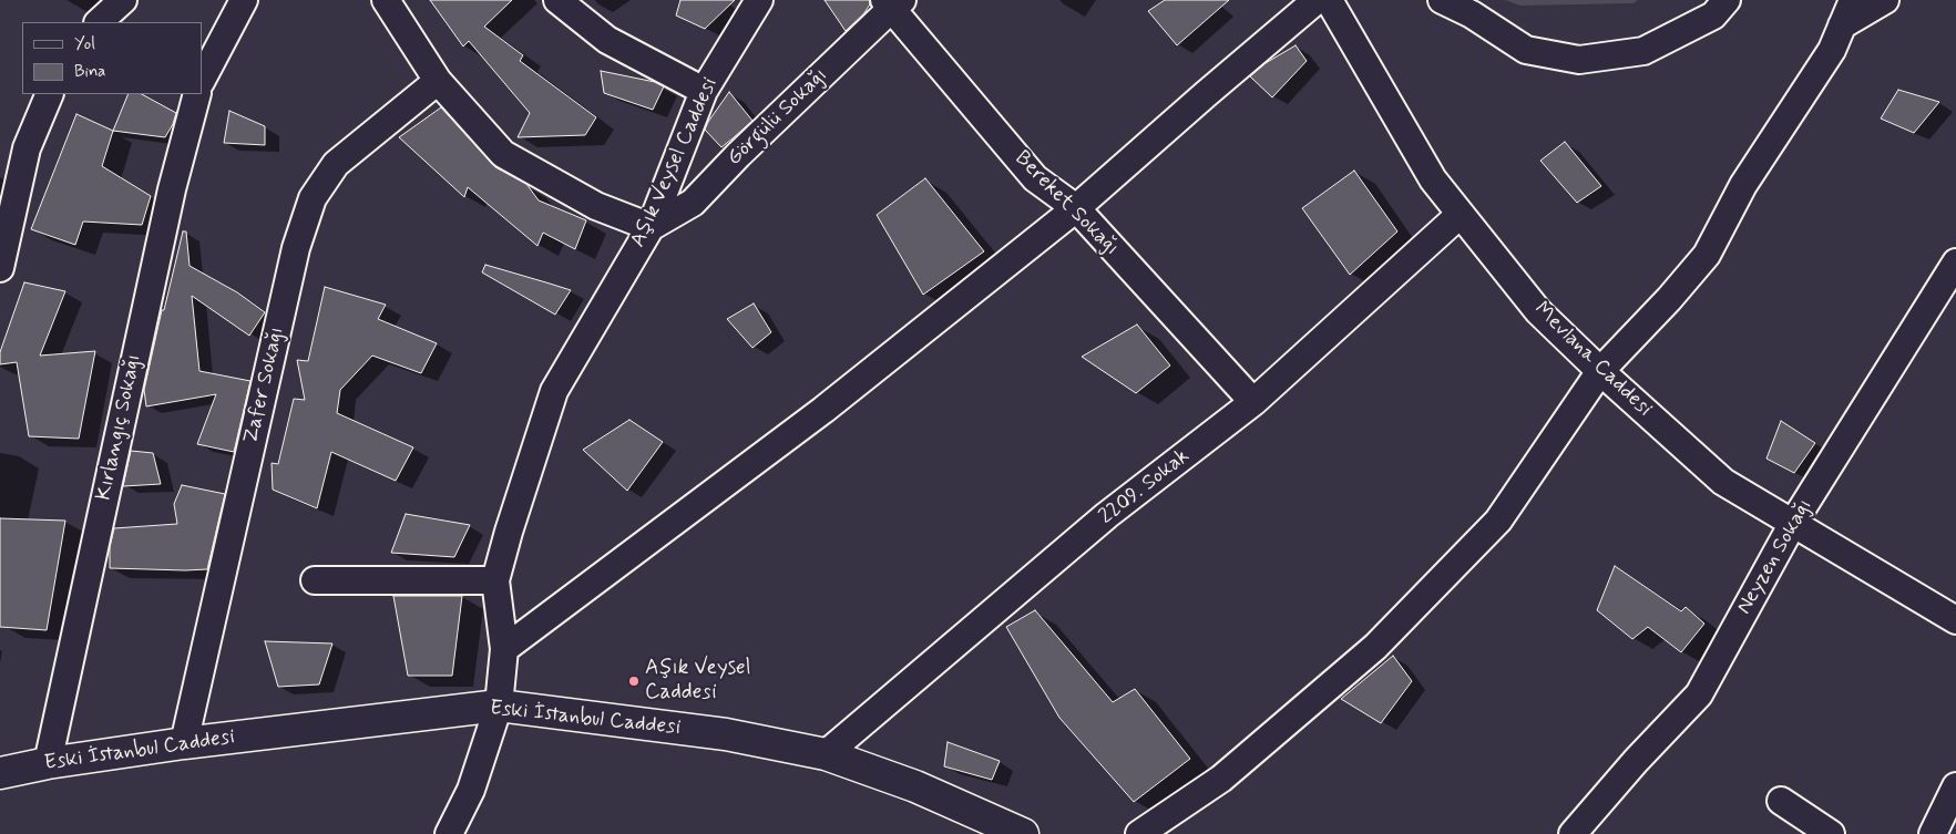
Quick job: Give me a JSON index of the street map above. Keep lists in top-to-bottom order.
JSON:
{
  "streets": {
    "main road": ["Eski İstanbul Caddesi"],
    "street": [
      "Görgülü Sokağı",
      "Aşık Veysel Caddesi",
      "Bereket Sokağı",
      "Mevlana Caddesi",
      "Zafer Sokağı",
      "Kırlangıç Sokağı",
      "2209. Sokak",
      "Neyzen Sokağı"
    ]
  },
  "crossings": [
    ["Görgülü Sokağı", "Aşık Veysel Caddesi"],
    ["Görgülü Sokağı", "Bereket Sokağı"],
    ["Aşık Veysel Caddesi", "Eski İstanbul Caddesi"],
    ["Bereket Sokağı", "2209. Sokak"],
    ["Mevlana Caddesi", "2209. Sokak"],
    ["Mevlana Caddesi", "Neyzen Sokağı"],
    ["Zafer Sokağı", "Eski İstanbul Caddesi"],
    ["Kırlangıç Sokağı", "Eski İstanbul Caddesi"],
    ["2209. Sokak", "Eski İstanbul Caddesi"]
  ],
  "places": ["Aşık Veysel Caddesi"],
  "legend": ["Yol", "Bina"]
}
